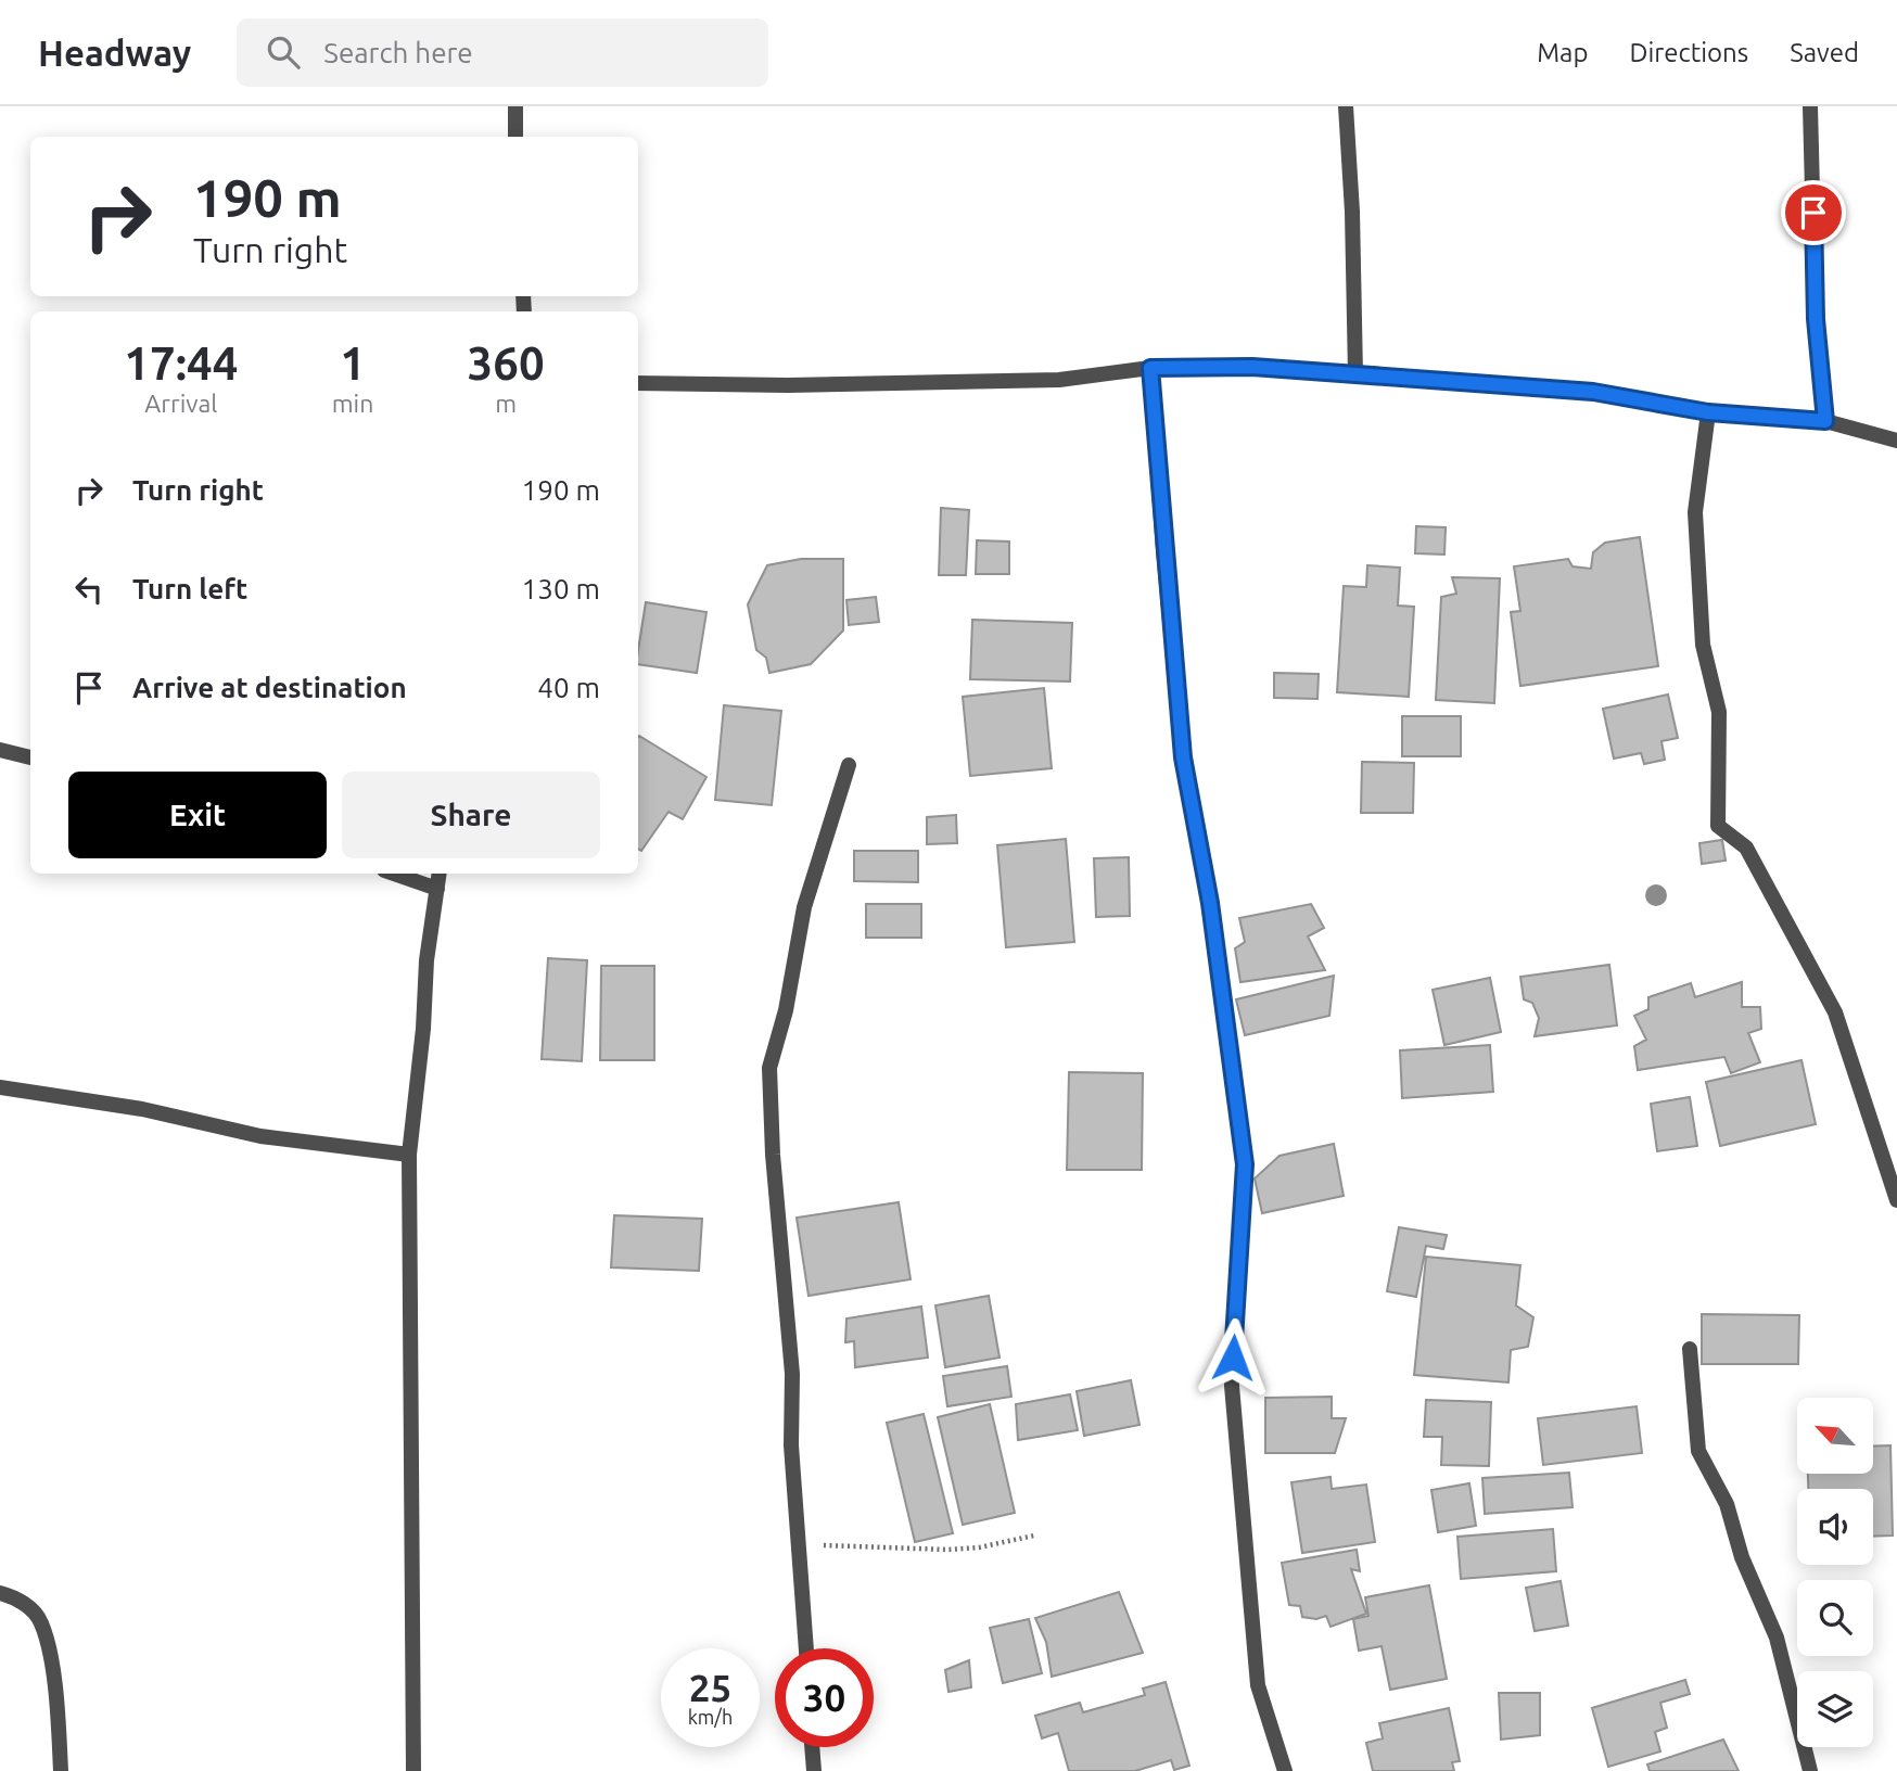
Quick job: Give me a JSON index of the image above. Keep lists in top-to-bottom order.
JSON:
{
  "north": "top left",
  "page": {
    "header": "Headway",
    "search": "Search here",
    "nav": ["Map", "Directions", "Saved"],
    "turn": ["190 m", "Turn right"],
    "eta": [
      "17:44",
      "Arrival",
      "1",
      "min",
      "360",
      "m"
    ],
    "list": [
      {
        "name": "Turn right",
        "value": "190 m"
      },
      {
        "name": "Turn left",
        "value": "130 m"
      },
      {
        "name": "Arrive at destination",
        "value": "40 m"
      }
    ],
    "buttons": ["Exit", "Share"],
    "speed": "25 km/h",
    "limit": "30"
  }
}
